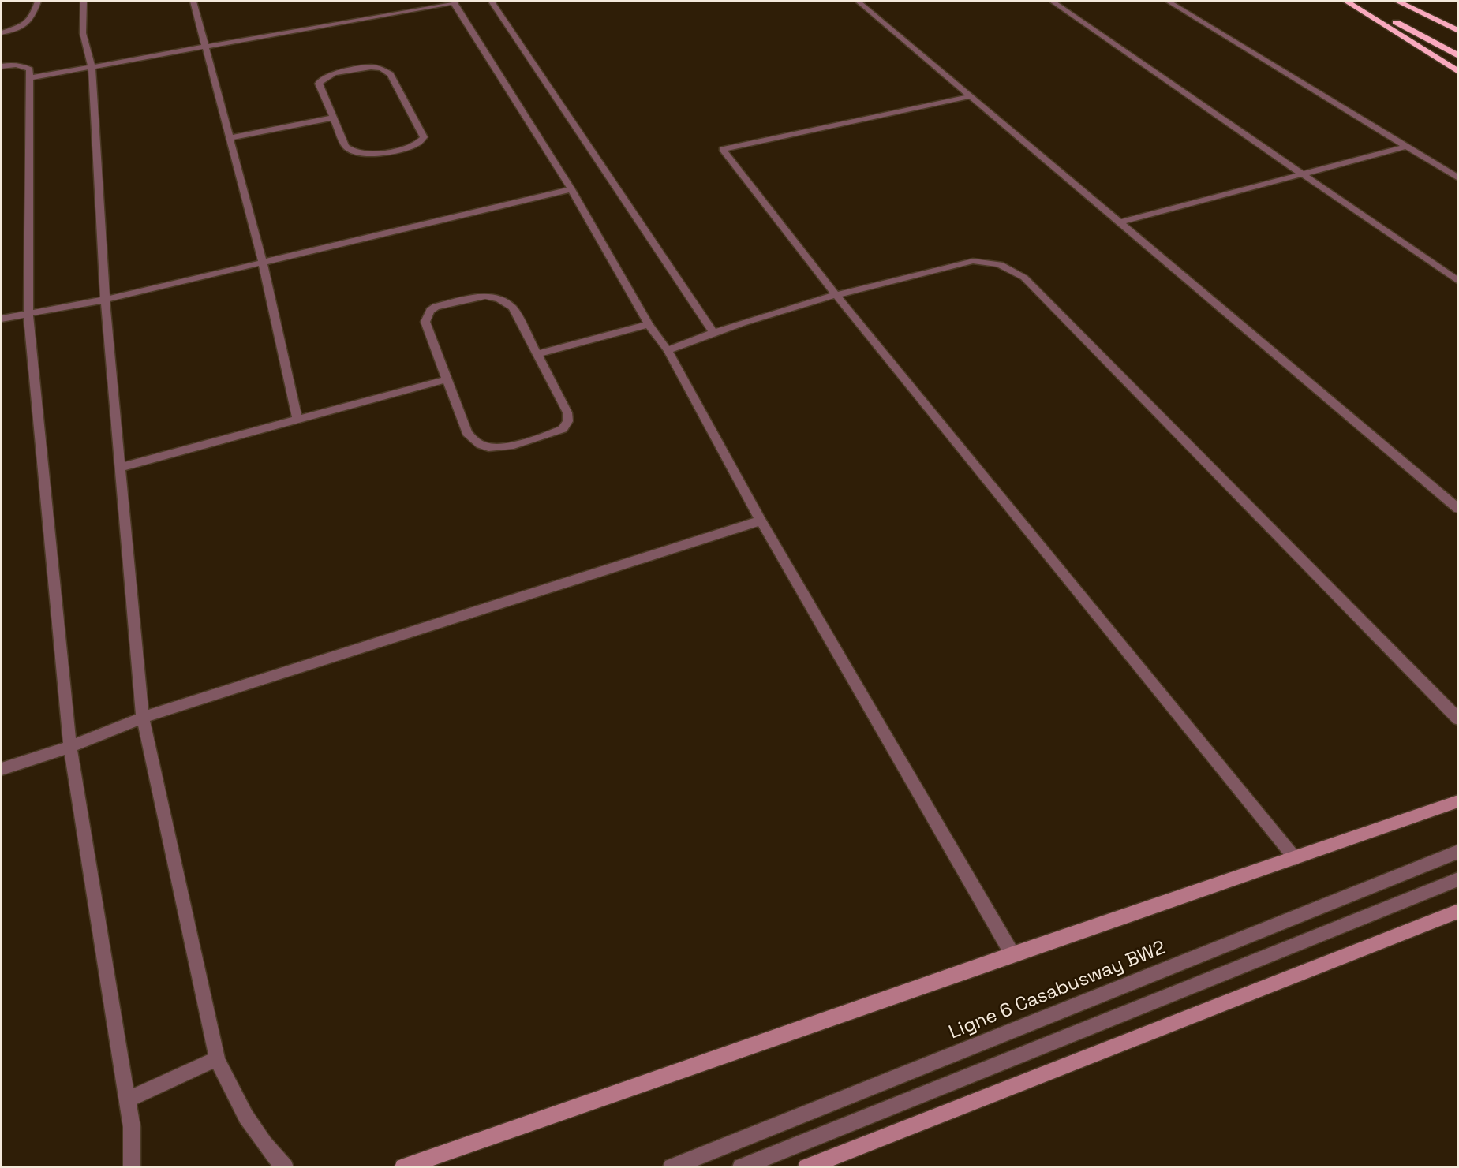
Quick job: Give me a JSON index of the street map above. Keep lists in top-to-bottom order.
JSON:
{
  "streets": {
    "street": ["Ligne 6 Casabusway BW2"]
  }
}
